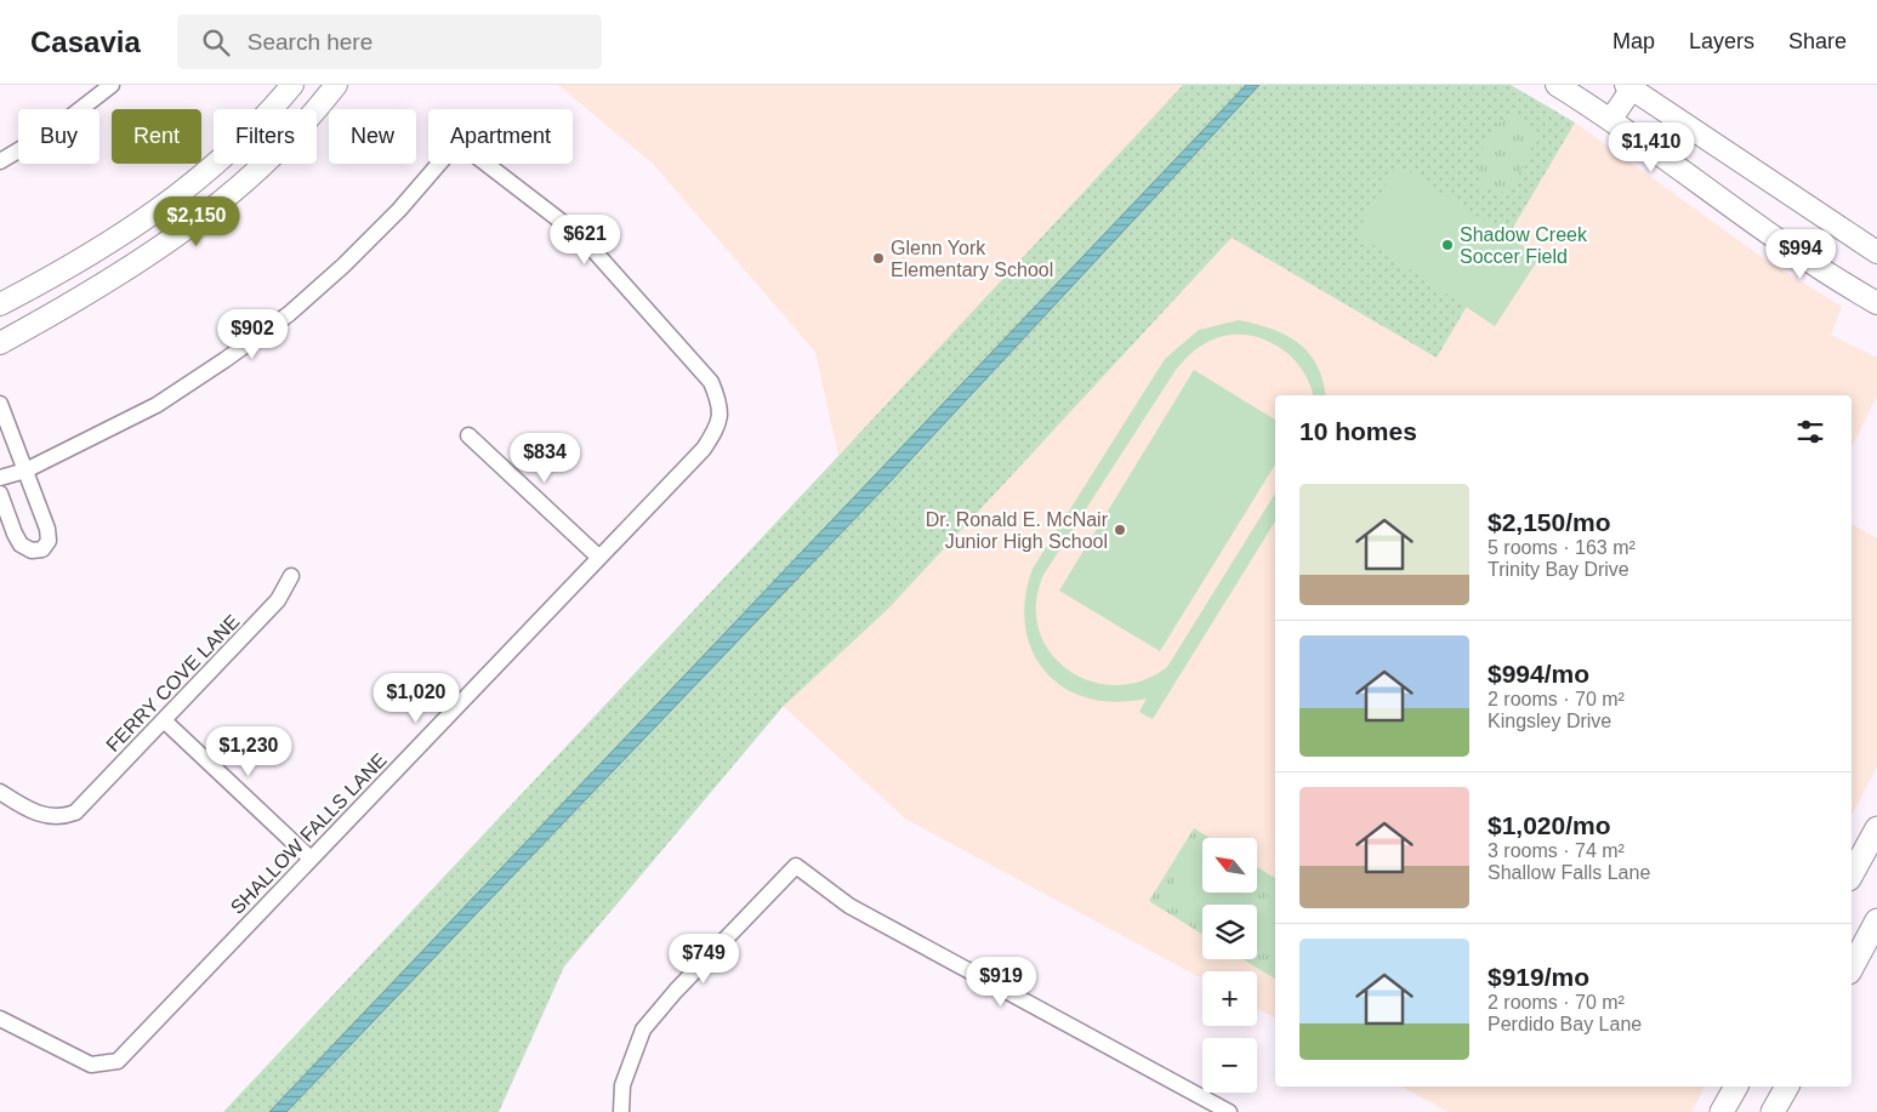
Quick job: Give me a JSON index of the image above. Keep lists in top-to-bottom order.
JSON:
{
  "streets": {
    "street": ["FERRY COVE LANE", "SHALLOW FALLS LANE"]
  },
  "places": ["Shadow Creek Soccer Field", "Glenn York Elementary School", "Dr. Ronald E. McNair Junior High School"],
  "north": "top left",
  "page": {
    "header": "Casavia",
    "search": "Search here",
    "nav": ["Map", "Layers", "Share"],
    "chip": [
      "Buy",
      "Rent",
      "Filters",
      "New",
      "Apartment"
    ],
    "price": [
      "$1,410",
      "$2,150",
      "$621",
      "$994",
      "$902",
      "$834",
      "$1,020",
      "$1,230",
      "$749",
      "$919"
    ],
    "heading": "10 homes",
    "list": [
      {
        "name": "$2,150/mo",
        "note": "5 rooms · 163 m² · Trinity Bay Drive"
      },
      {
        "name": "$994/mo",
        "note": "2 rooms · 70 m² · Kingsley Drive"
      },
      {
        "name": "$1,020/mo",
        "note": "3 rooms · 74 m² · Shallow Falls Lane"
      },
      {
        "name": "$919/mo",
        "note": "2 rooms · 70 m² · Perdido Bay Lane"
      }
    ],
    "map_buttons": ["+", "−"]
  }
}
